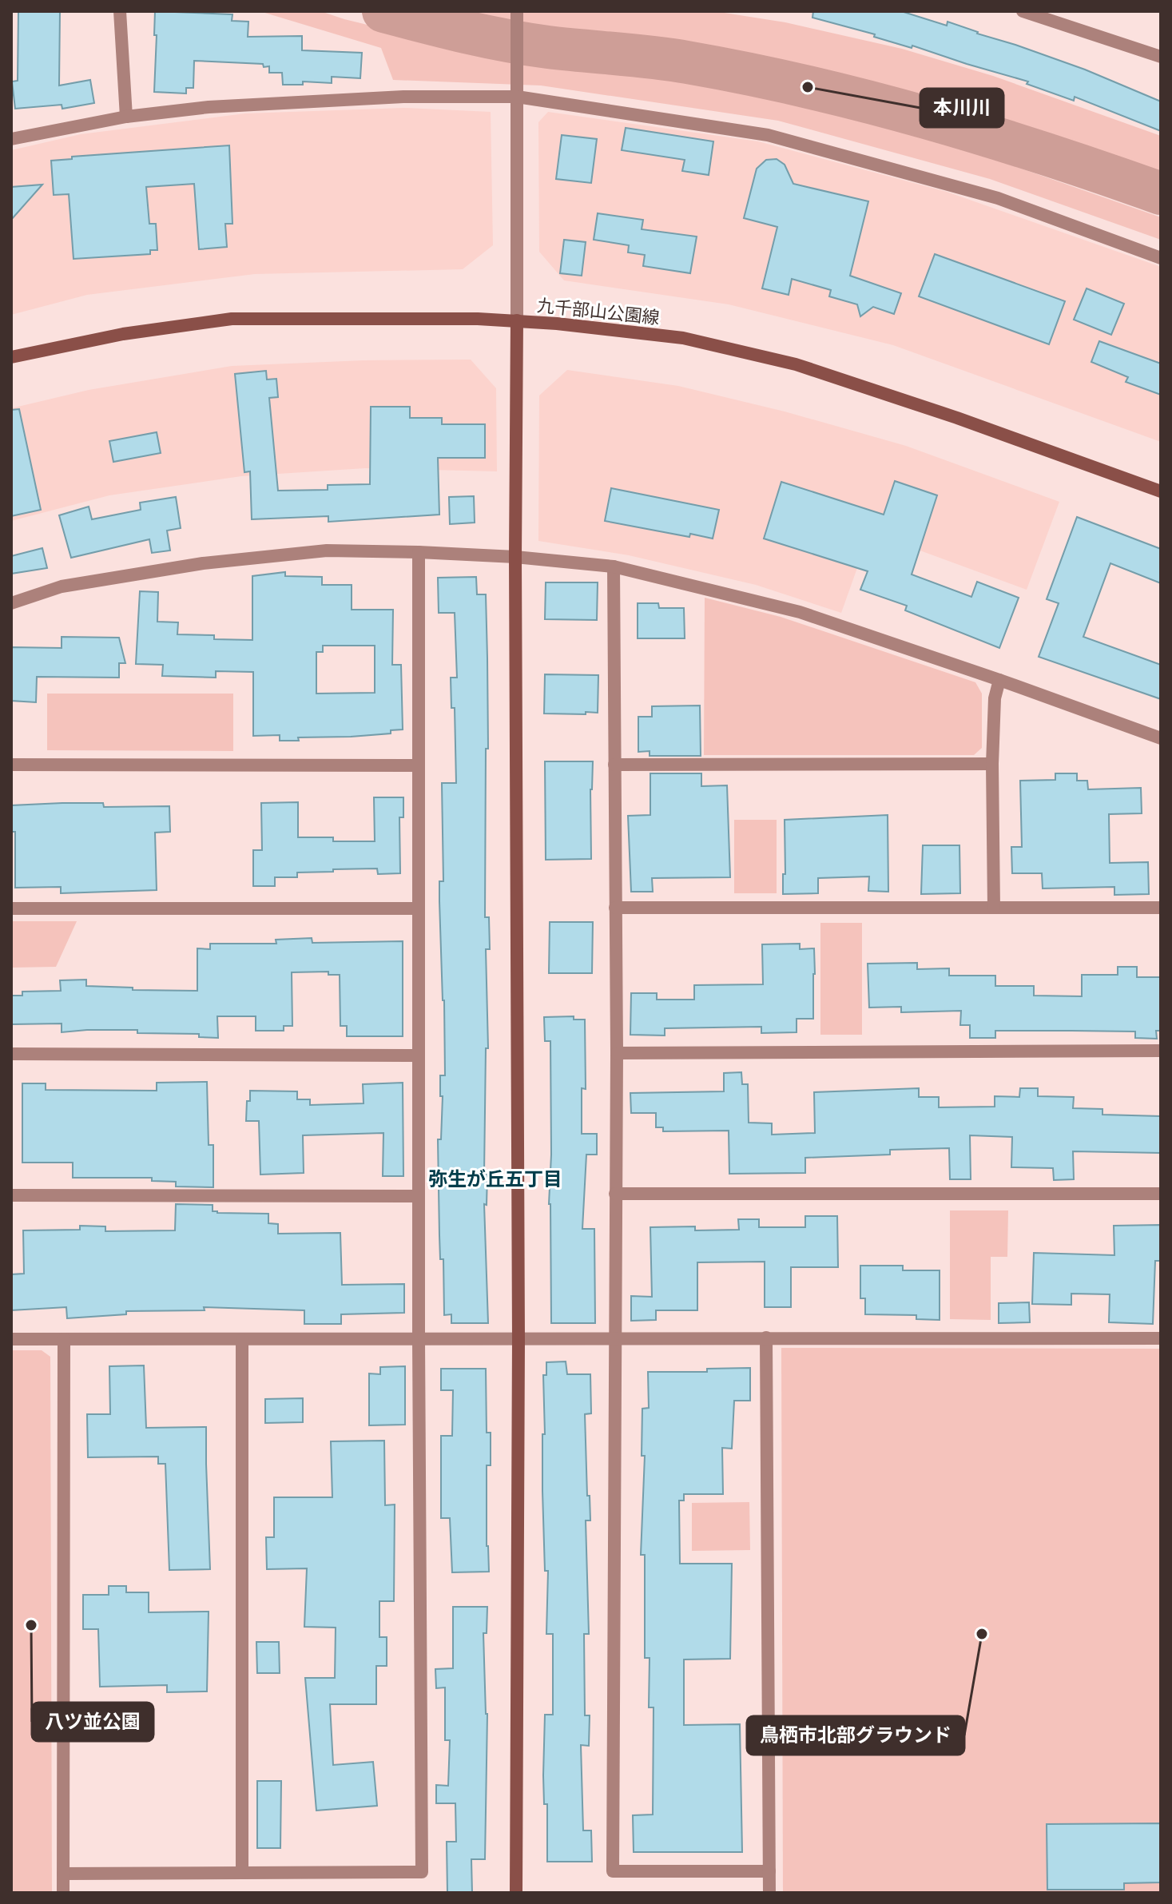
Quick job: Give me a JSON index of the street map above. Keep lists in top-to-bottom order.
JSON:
{
  "streets": {
    "street": ["九千部山公園線"]
  },
  "districts": ["弥生が丘五丁目"],
  "places": ["本川川", "八ツ並公園", "鳥栖市北部グラウンド"]
}
